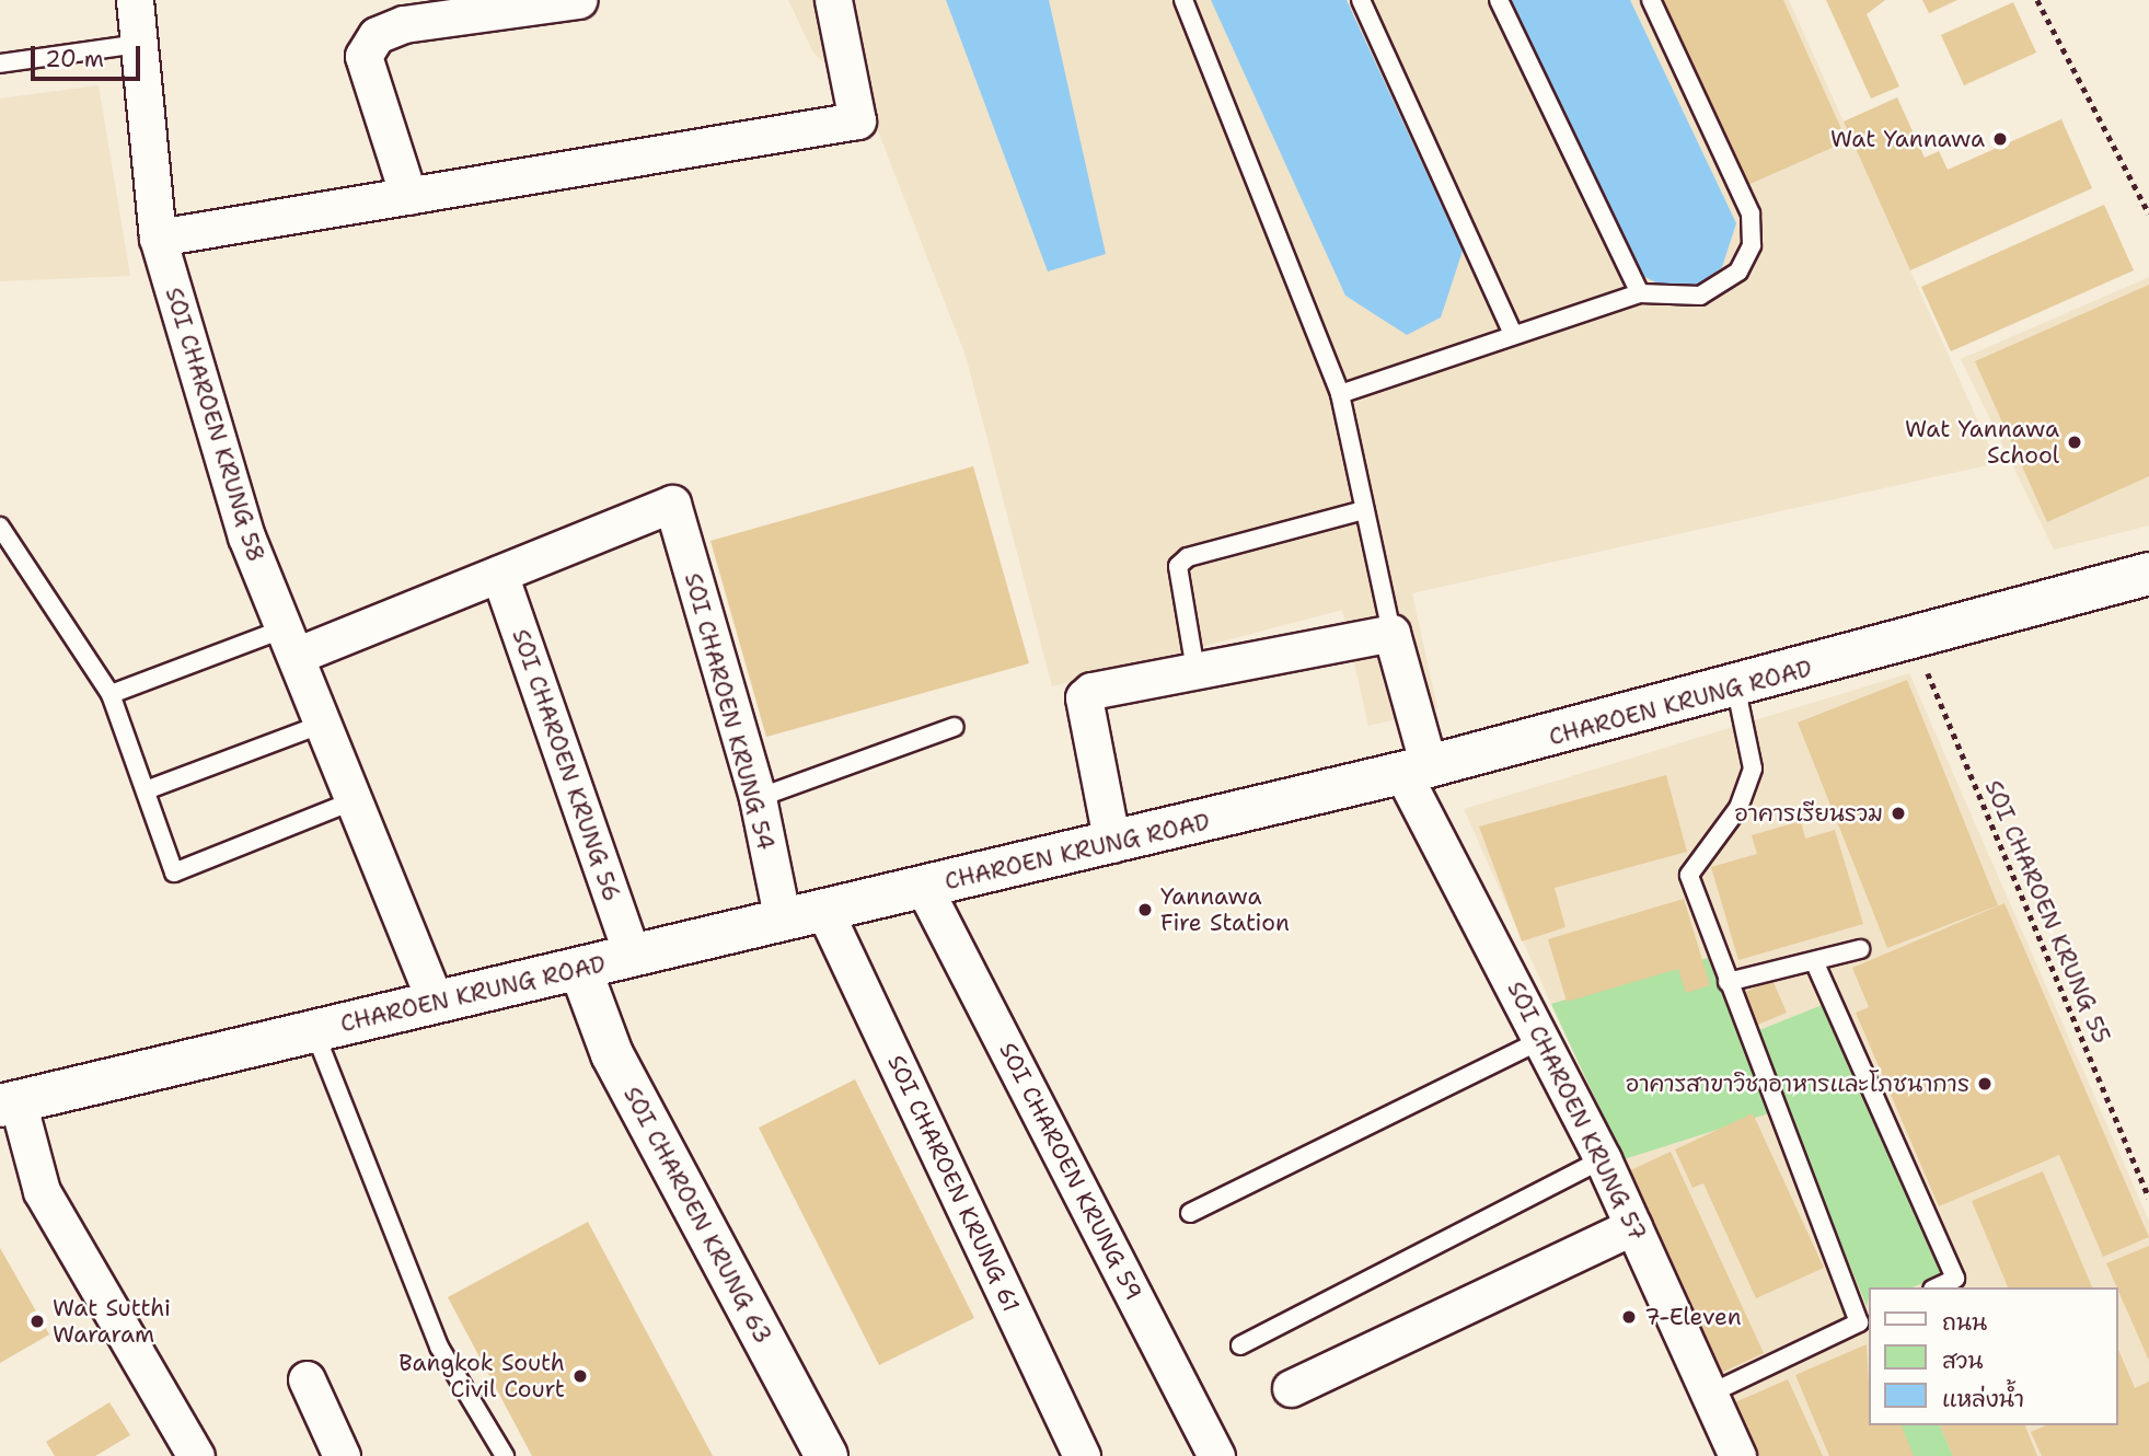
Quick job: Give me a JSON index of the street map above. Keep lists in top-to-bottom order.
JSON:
{
  "streets": {
    "main road": ["CHAROEN KRUNG ROAD", "SOI CHAROEN KRUNG 63"],
    "street": [
      "SOI CHAROEN KRUNG 58",
      "SOI CHAROEN KRUNG 54",
      "SOI CHAROEN KRUNG 56",
      "SOI CHAROEN KRUNG 57",
      "SOI CHAROEN KRUNG 59",
      "SOI CHAROEN KRUNG 61"
    ],
    "path": ["SOI CHAROEN KRUNG 55"]
  },
  "crossings": [
    ["SOI CHAROEN KRUNG 58", "CHAROEN KRUNG ROAD"],
    ["CHAROEN KRUNG ROAD", "SOI CHAROEN KRUNG 54"],
    ["CHAROEN KRUNG ROAD", "SOI CHAROEN KRUNG 56"],
    ["CHAROEN KRUNG ROAD", "SOI CHAROEN KRUNG 55"],
    ["CHAROEN KRUNG ROAD", "SOI CHAROEN KRUNG 57"],
    ["CHAROEN KRUNG ROAD", "SOI CHAROEN KRUNG 59"],
    ["CHAROEN KRUNG ROAD", "SOI CHAROEN KRUNG 61"],
    ["CHAROEN KRUNG ROAD", "SOI CHAROEN KRUNG 63"],
    ["SOI CHAROEN KRUNG 54", "SOI CHAROEN KRUNG 56"]
  ],
  "places": [
    "Wat Yannawa",
    "Wat Yannawa School",
    "อาคารเรียนรวม",
    "Yannawa Fire Station",
    "อาคารสาขาวิชาอาหารและโภชนาการ",
    "7-Eleven",
    "Wat Sutthi Wararam",
    "Bangkok South Civil Court"
  ],
  "legend": ["ถนน", "สวน", "แหล่งน้ำ"],
  "scale_bar": "20 m"
}
